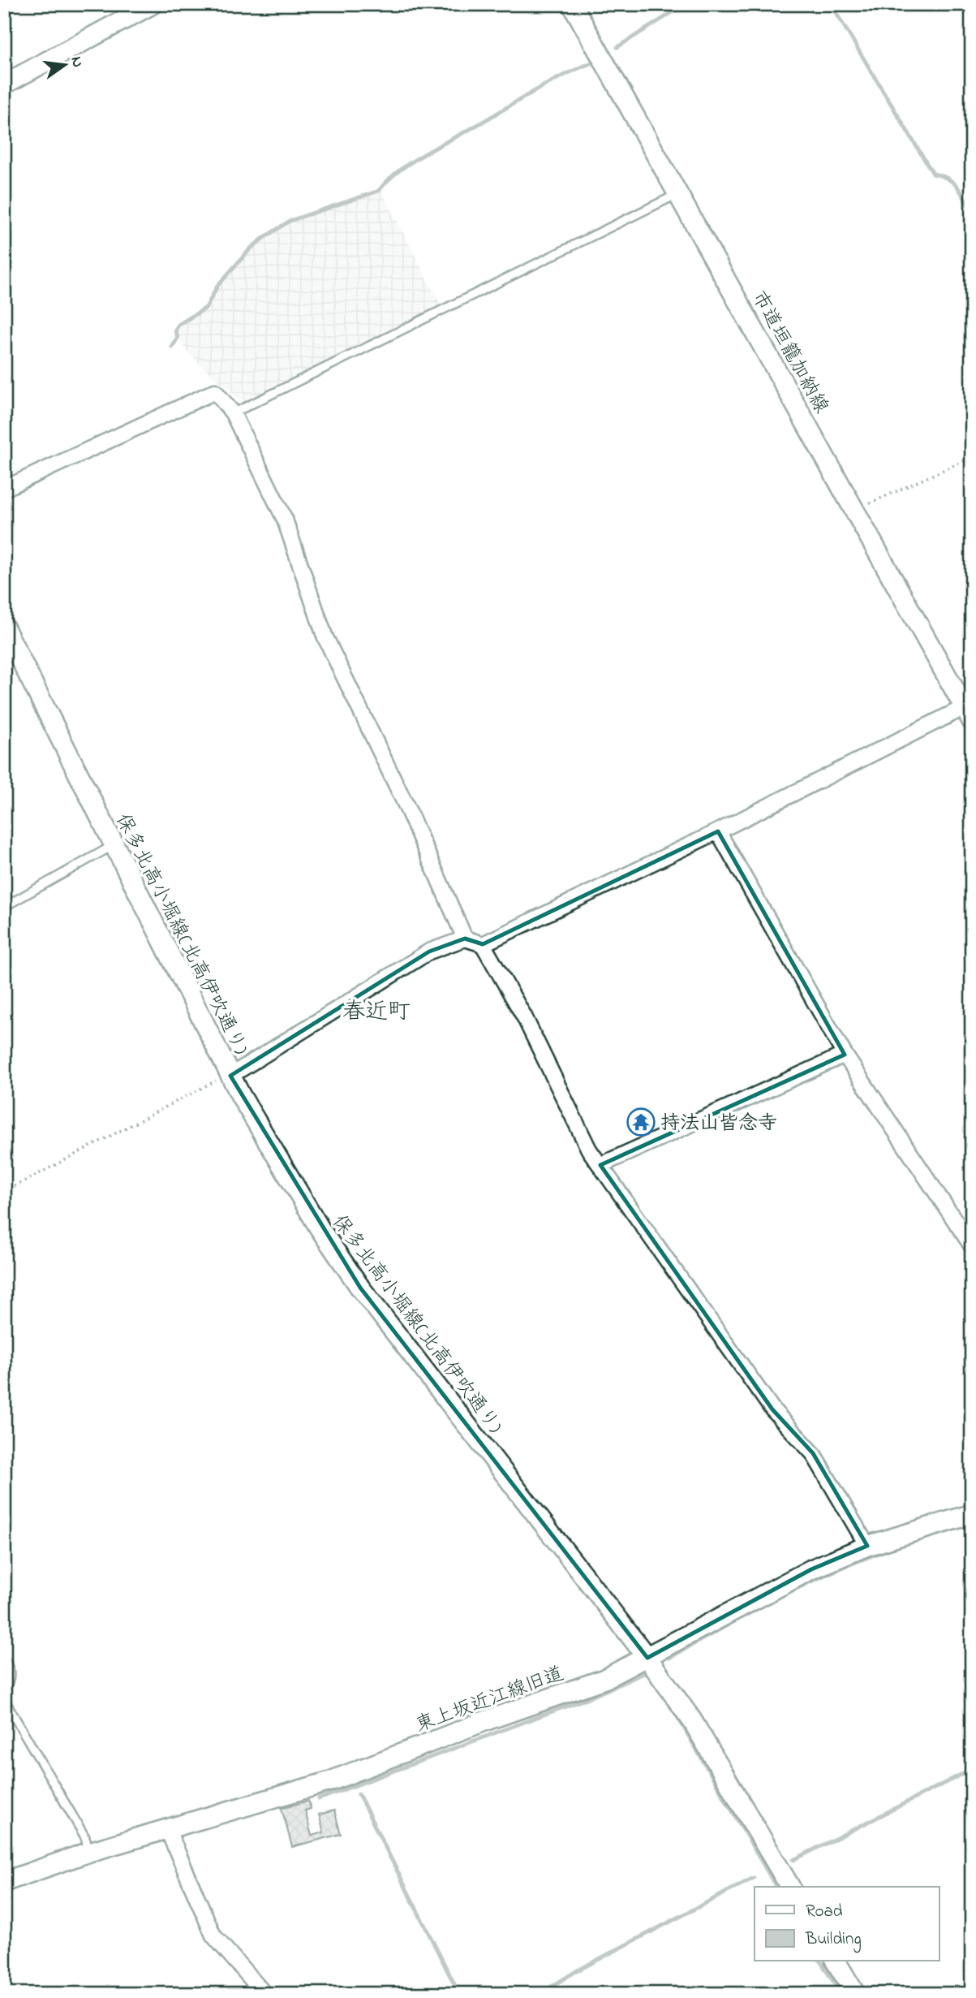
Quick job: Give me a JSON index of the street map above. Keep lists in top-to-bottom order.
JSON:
{
  "streets": {
    "street": ["市道垣籠加納線", "保多北高小堀線(北高伊吹通り)", "東上坂近江線旧道"]
  },
  "crossings": [
    ["保多北高小堀線(北高伊吹通り)", "東上坂近江線旧道"]
  ],
  "districts": ["春近町"],
  "places": {
    "temple": ["持法山皆念寺"]
  },
  "legend": ["Road", "Building"],
  "north": "right"
}
